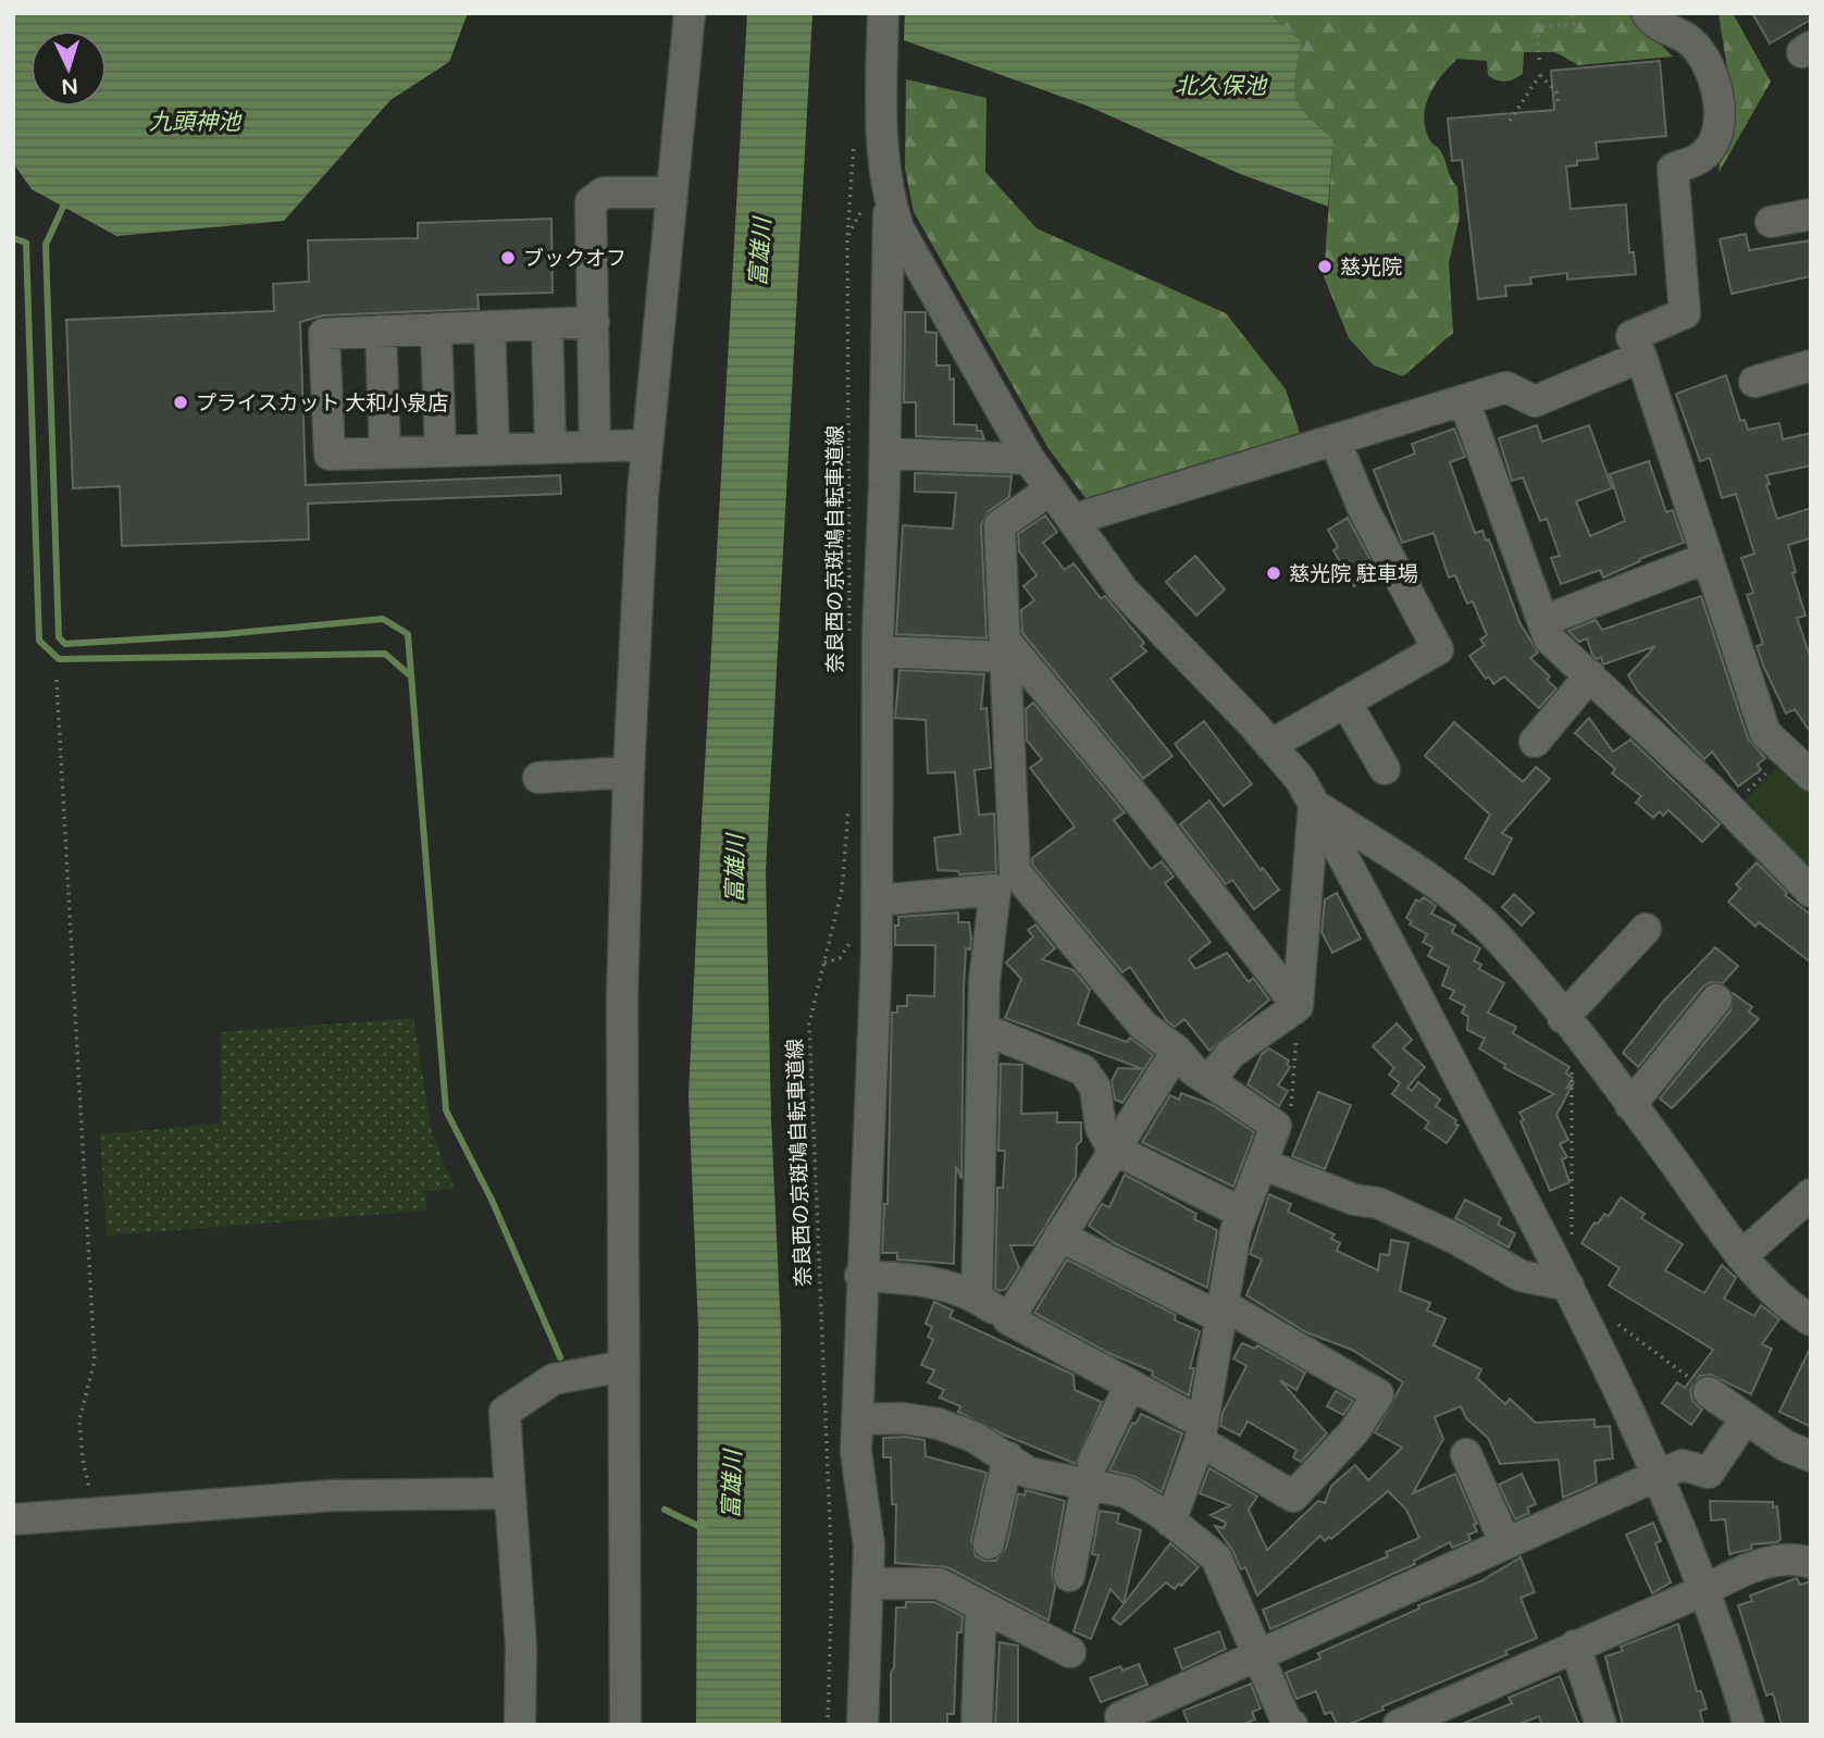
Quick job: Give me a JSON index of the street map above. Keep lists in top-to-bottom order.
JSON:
{
  "streets": {
    "path": ["奈良西の京斑鳩自転車道線"]
  },
  "water": ["北久保池", "九頭神池", "富雄川"],
  "places": [
    "ブックオフ",
    "慈光院",
    "プライスカット 大和小泉店",
    "慈光院 駐車場"
  ],
  "north": "bottom"
}
